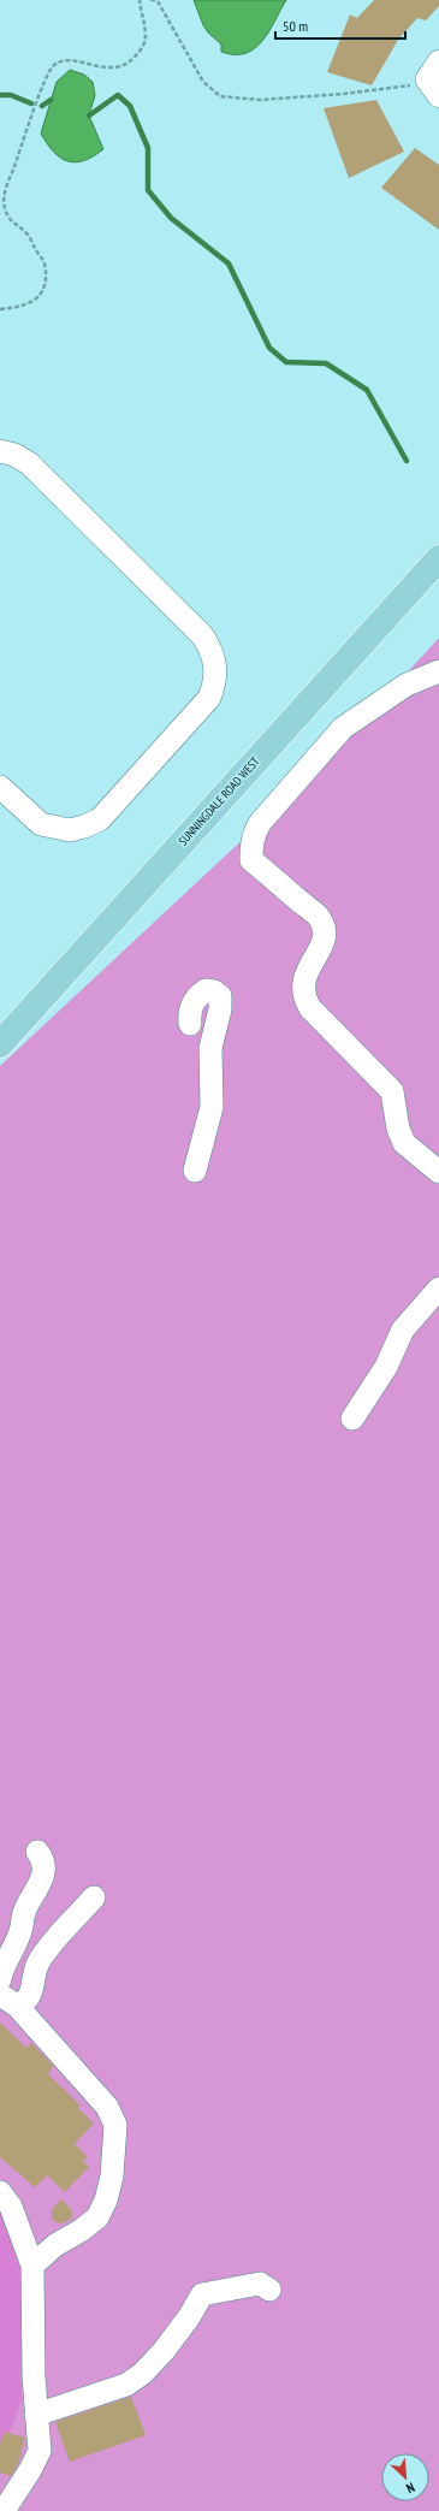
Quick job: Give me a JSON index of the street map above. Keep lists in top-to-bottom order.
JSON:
{
  "streets": {
    "main road": ["SUNNINGDALE ROAD WEST"]
  },
  "scale_bar": "50 m",
  "north": "bottom right"
}
